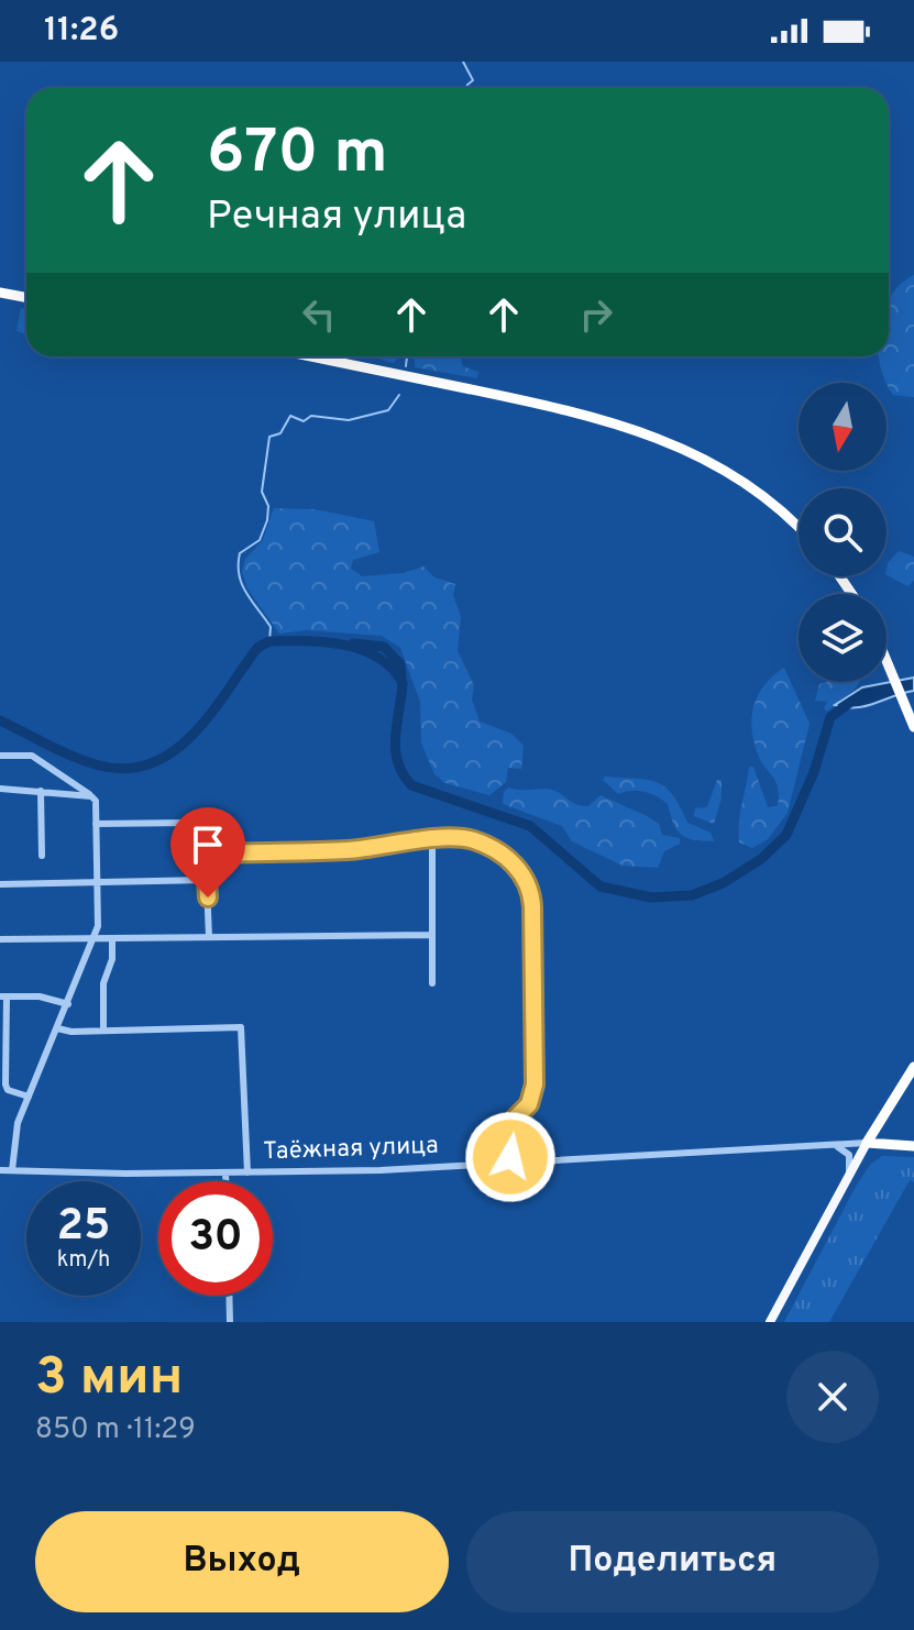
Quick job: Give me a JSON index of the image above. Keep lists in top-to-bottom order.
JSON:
{
  "streets": {
    "highway": ["Таёжная улица"]
  },
  "north": "bottom",
  "page": {
    "status": "11:26",
    "turn": ["670 m", "Речная улица"],
    "speed": "25 km/h",
    "limit": "30",
    "heading": ["3 мин", "850 m · 11:29"],
    "buttons": ["Выход", "Поделиться"]
  }
}
